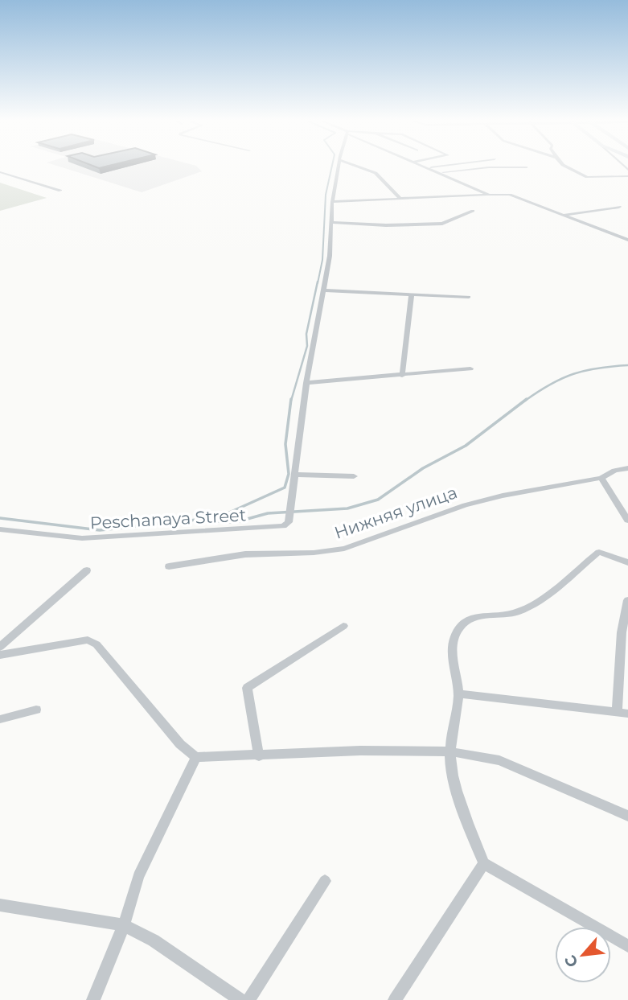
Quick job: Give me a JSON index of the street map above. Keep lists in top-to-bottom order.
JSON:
{
  "streets": {
    "street": ["Нижняя улица", "Peschanaya Street"]
  },
  "north": "bottom left"
}
